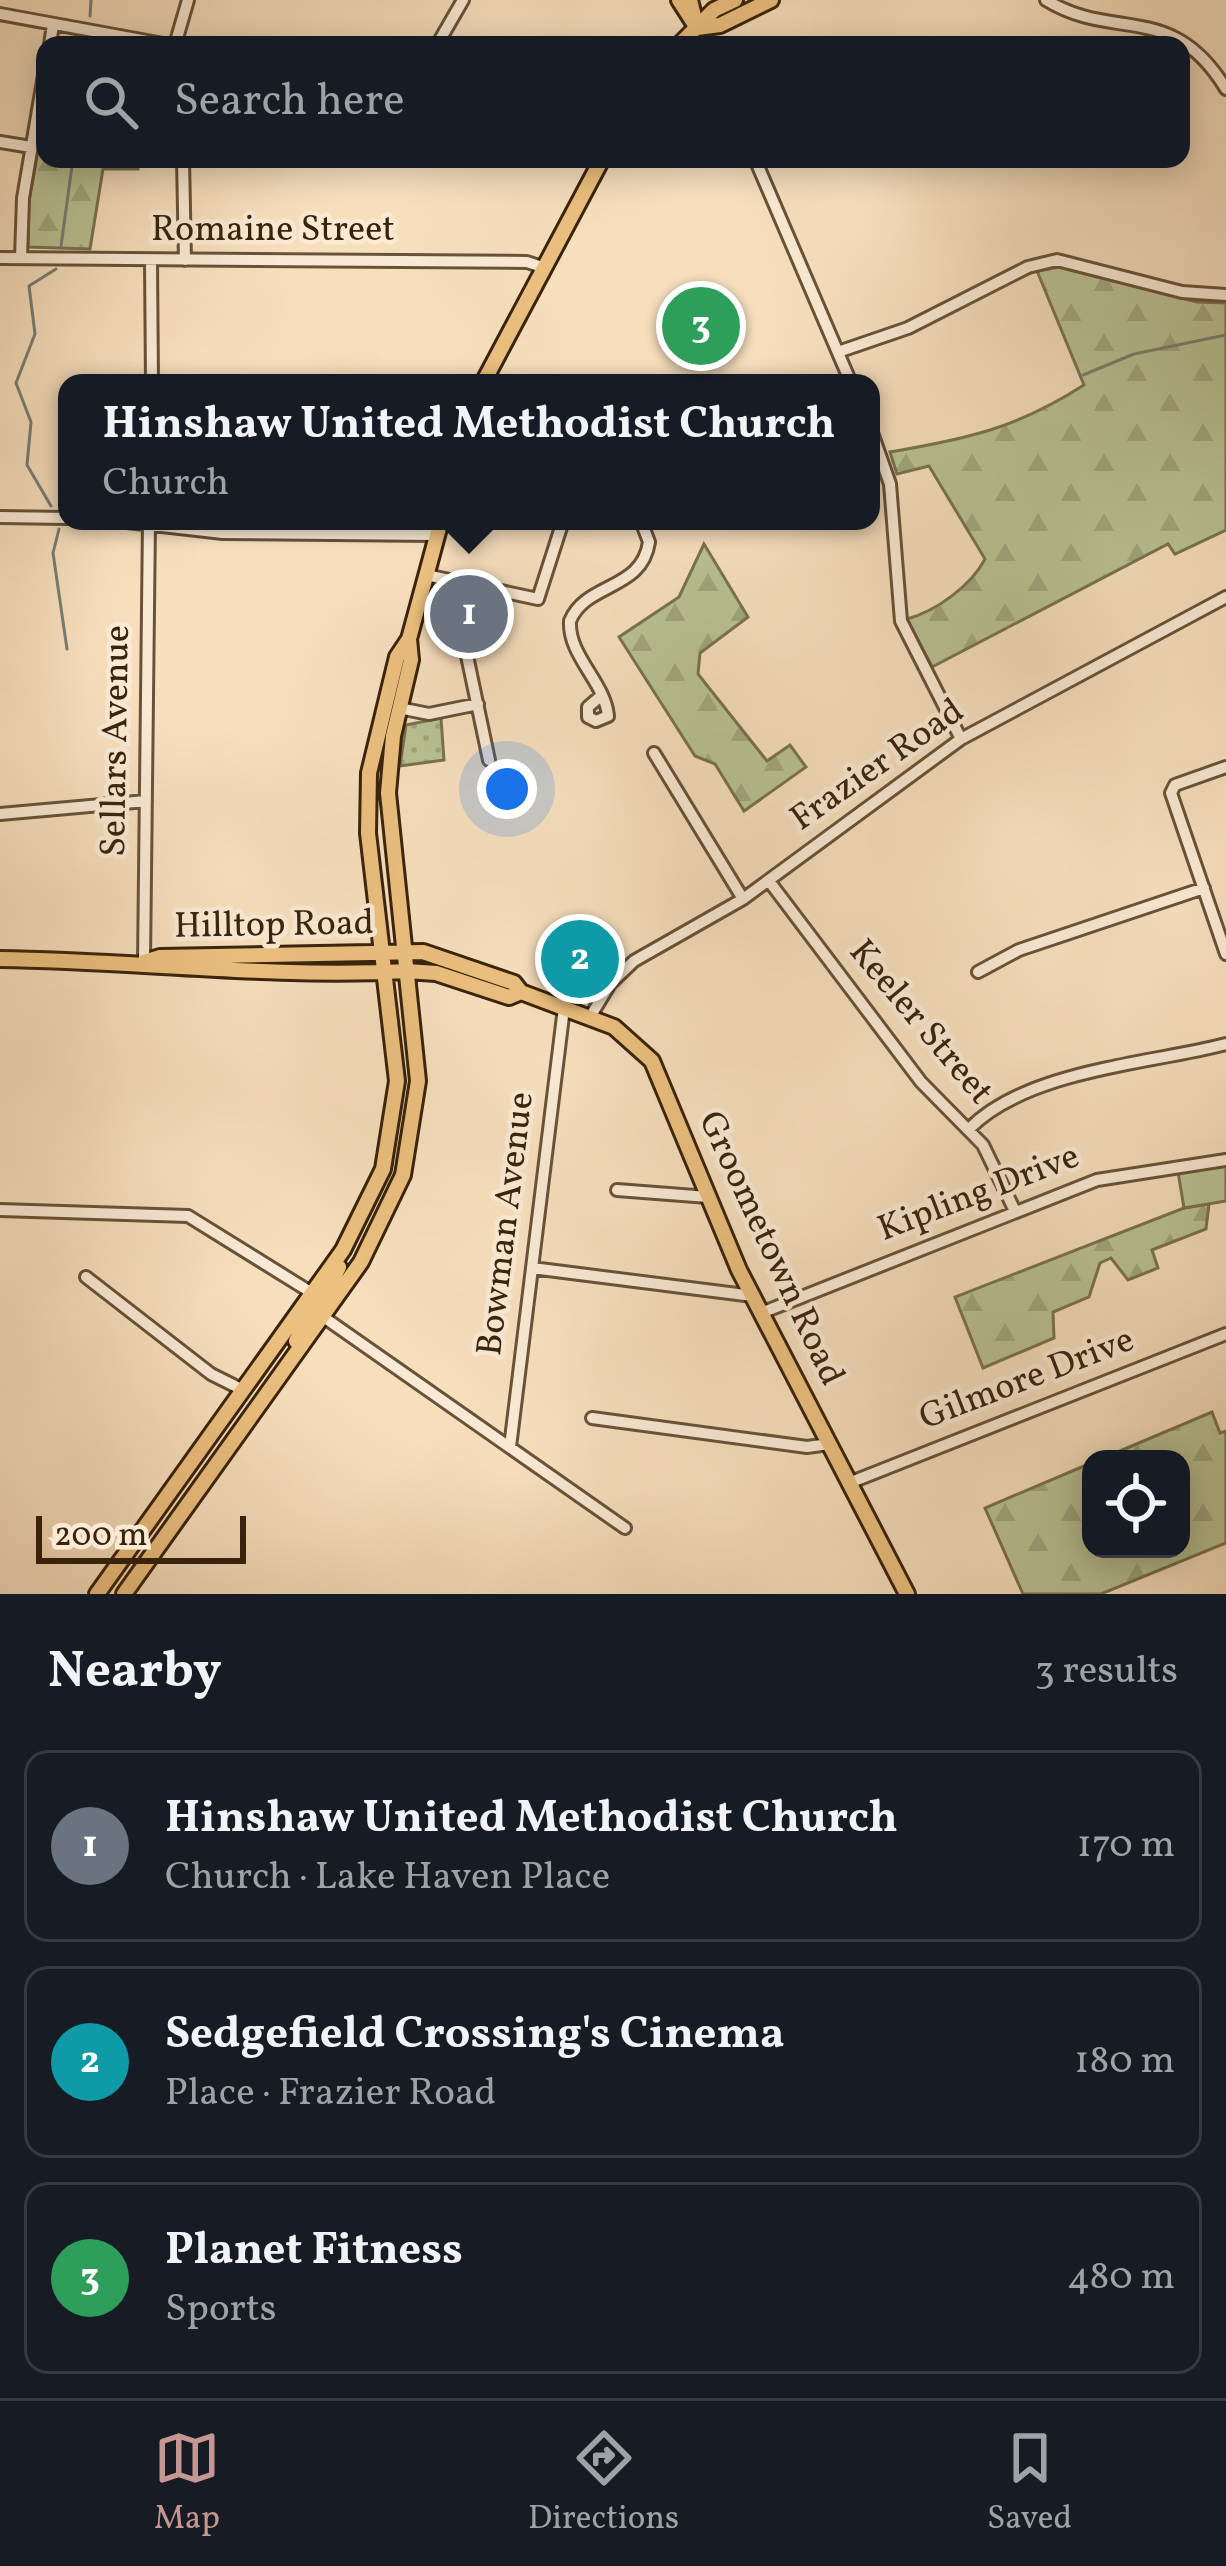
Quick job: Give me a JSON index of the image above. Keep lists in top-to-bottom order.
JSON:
{
  "streets": {
    "main road": ["Hilltop Road", "Groometown Road"],
    "street": [
      "Romaine Street",
      "Sellars Avenue",
      "Frazier Road",
      "Keeler Street",
      "Kipling Drive",
      "Bowman Avenue",
      "Gilmore Drive"
    ]
  },
  "crossings": [
    ["Sellars Avenue", "Hilltop Road"],
    ["Frazier Road", "Keeler Street"],
    ["Frazier Road", "Groometown Road"],
    ["Hilltop Road", "Groometown Road"],
    ["Keeler Street", "Kipling Drive"],
    ["Kipling Drive", "Groometown Road"],
    ["Bowman Avenue", "Groometown Road"],
    ["Groometown Road", "Gilmore Drive"]
  ],
  "scale_bar": "200 m",
  "page": {
    "search": "Search here",
    "pins": ["3", "1", "2"],
    "popup": ["Hinshaw United Methodist Church", "Church"],
    "scale": "200 m",
    "heading": ["Nearby", "3 results"],
    "list": [
      {
        "mark": "1",
        "name": "Hinshaw United Methodist Church",
        "note": "Church · Lake Haven Place",
        "value": "170 m"
      },
      {
        "mark": "2",
        "name": "Sedgefield Crossing's Cinema",
        "note": "Place · Frazier Road",
        "value": "180 m"
      },
      {
        "mark": "3",
        "name": "Planet Fitness",
        "note": "Sports",
        "value": "480 m"
      }
    ],
    "nav": ["Map", "Directions", "Saved"]
  }
}
